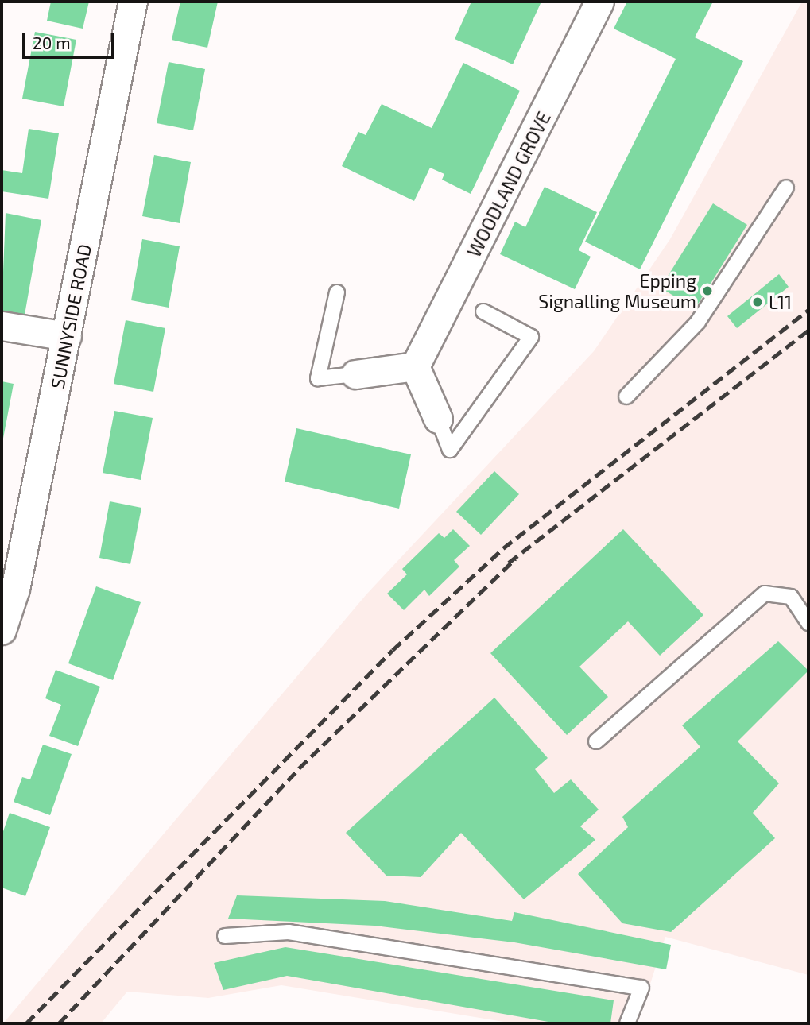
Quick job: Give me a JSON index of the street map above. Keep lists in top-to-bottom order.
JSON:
{
  "streets": {
    "street": ["WOODLAND GROVE", "SUNNYSIDE ROAD"]
  },
  "places": ["Epping Signalling Museum", "L11"],
  "scale_bar": "20 m"
}
